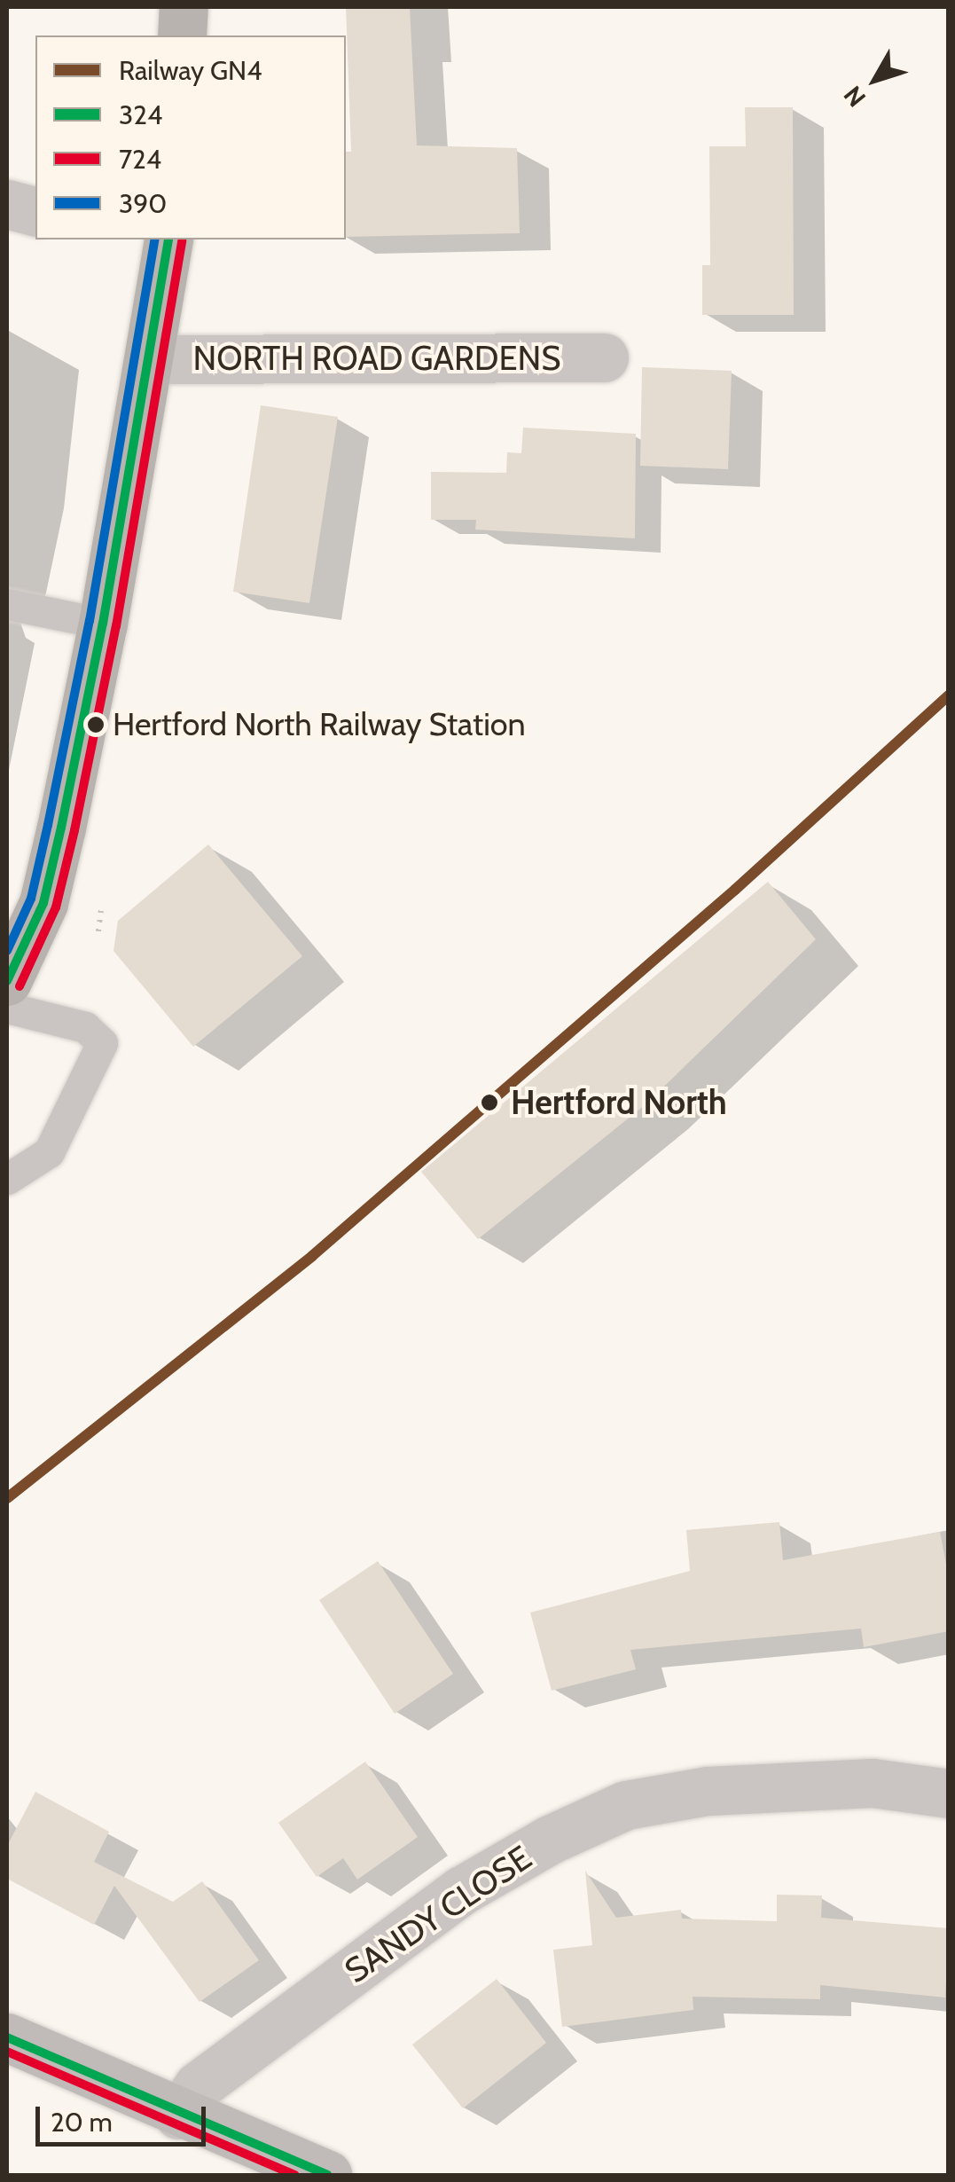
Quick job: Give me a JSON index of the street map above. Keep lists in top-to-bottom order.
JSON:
{
  "streets": {
    "street": ["NORTH ROAD GARDENS", "SANDY CLOSE"]
  },
  "places": ["Hertford North Railway Station", "Hertford North"],
  "lines": [
    "transit line 324",
    "transit line 390",
    "transit line 724",
    "rail line GN4"
  ],
  "legend": [
    "Railway GN4",
    "324",
    "724",
    "390"
  ],
  "scale_bar": "20 m",
  "north": "bottom left"
}
